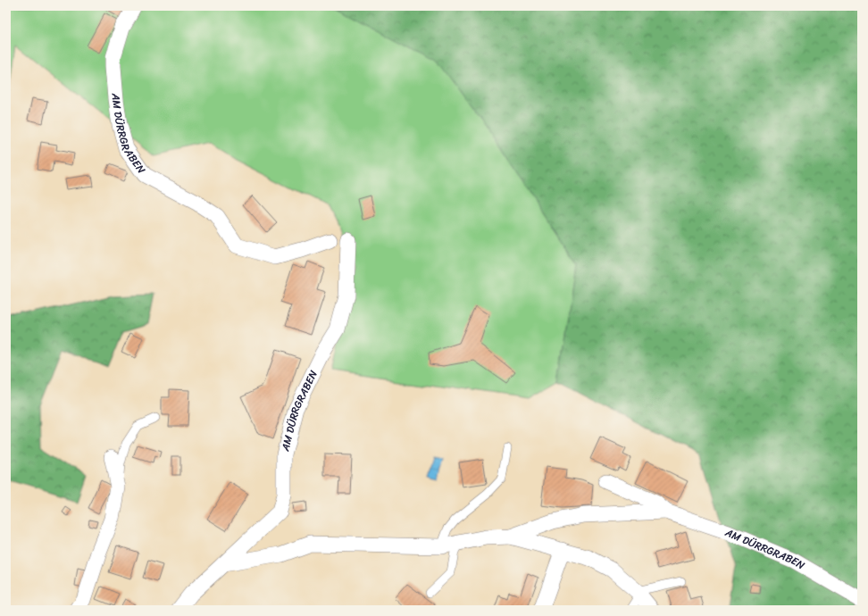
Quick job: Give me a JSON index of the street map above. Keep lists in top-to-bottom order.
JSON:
{
  "streets": {
    "street": ["AM DÜRRGRABEN"]
  }
}
